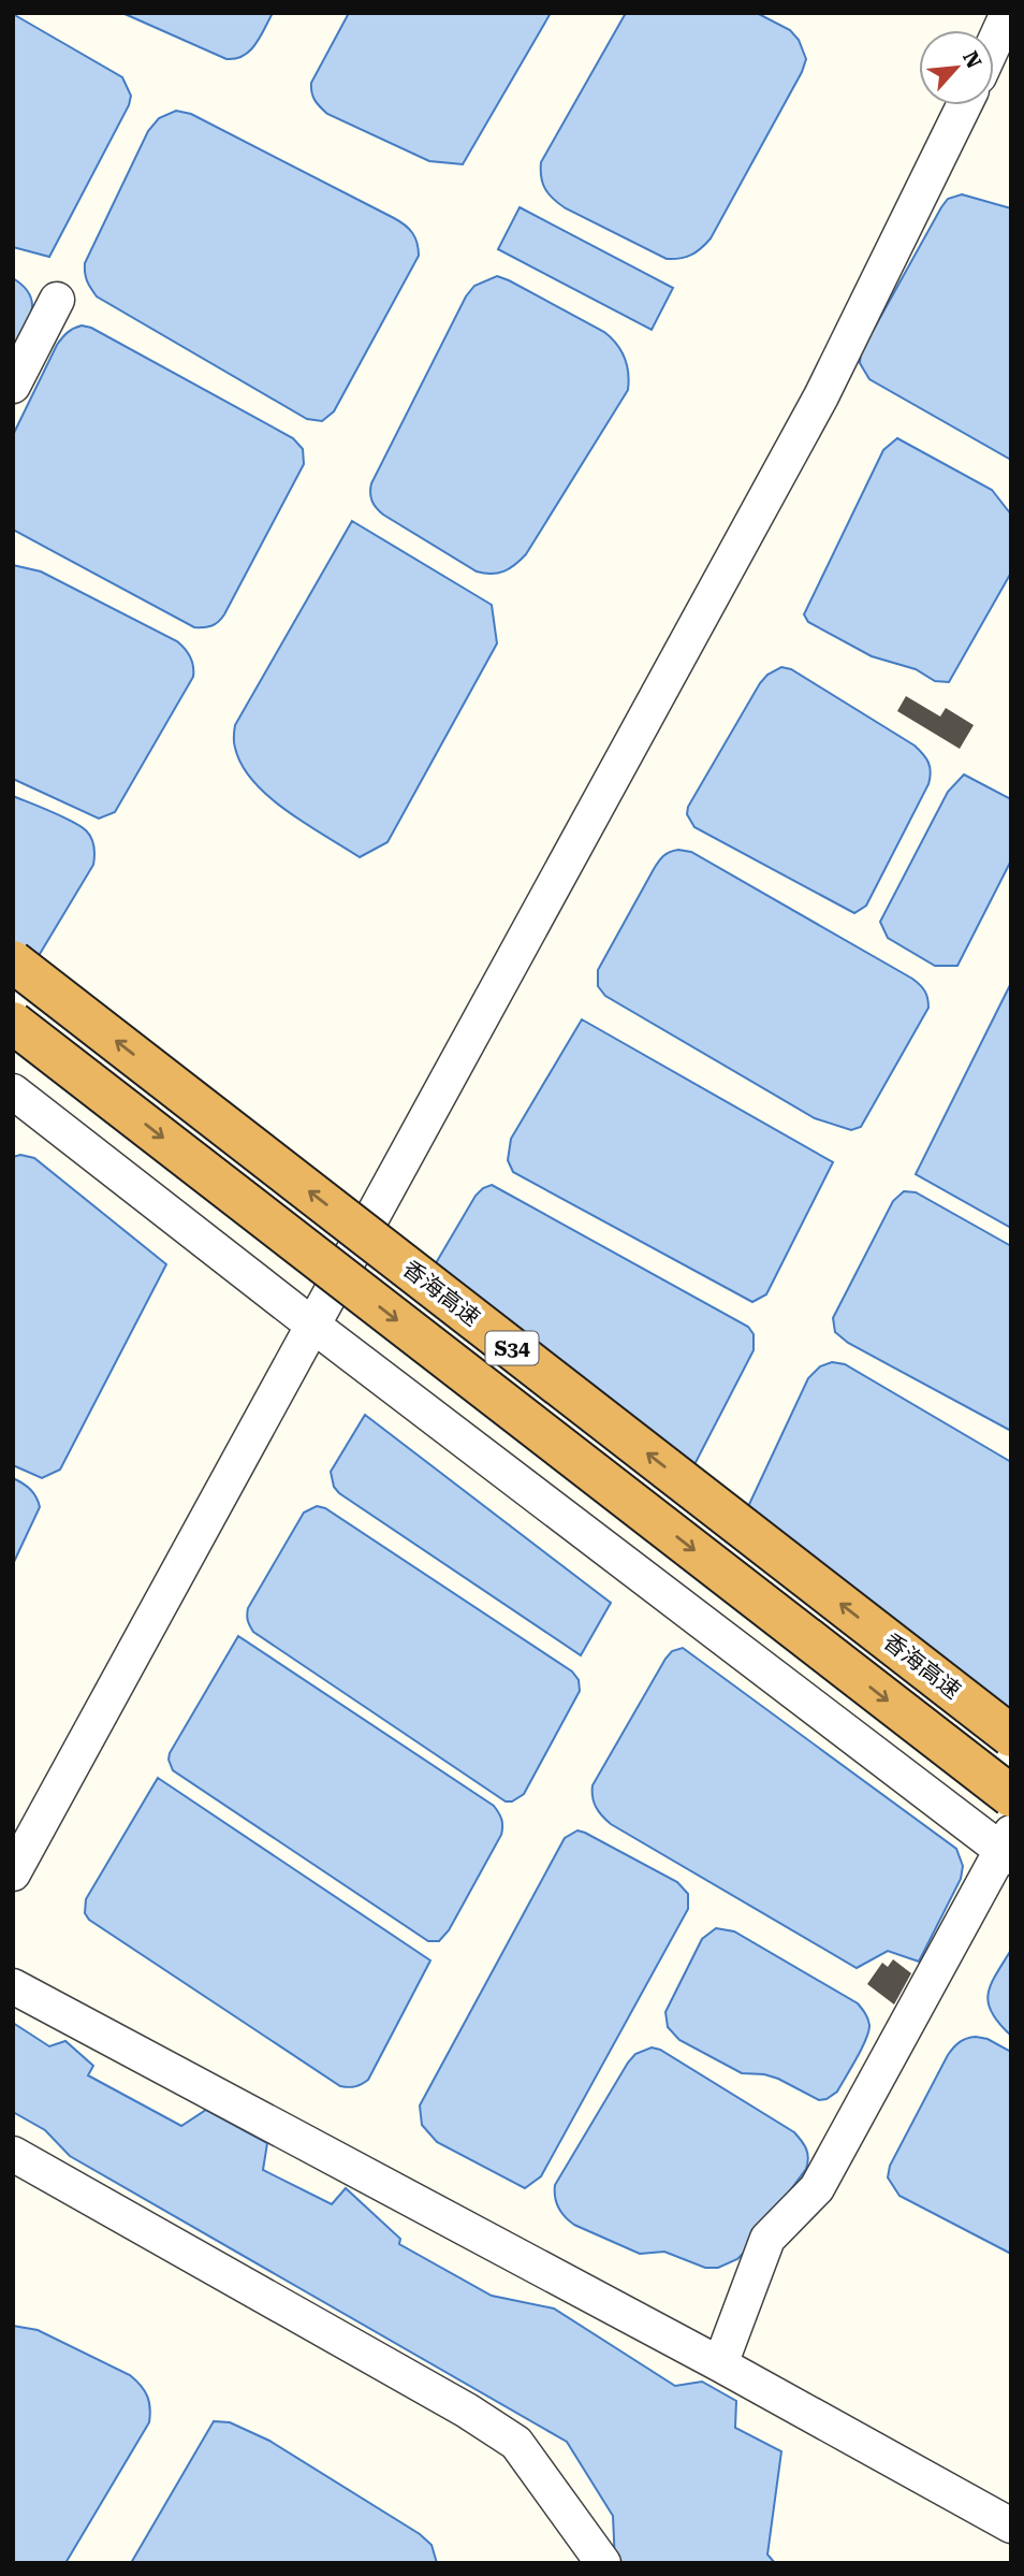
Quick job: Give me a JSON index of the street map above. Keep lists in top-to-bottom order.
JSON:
{
  "streets": {
    "highway": ["香海高速", "S34"]
  },
  "north": "top right"
}
